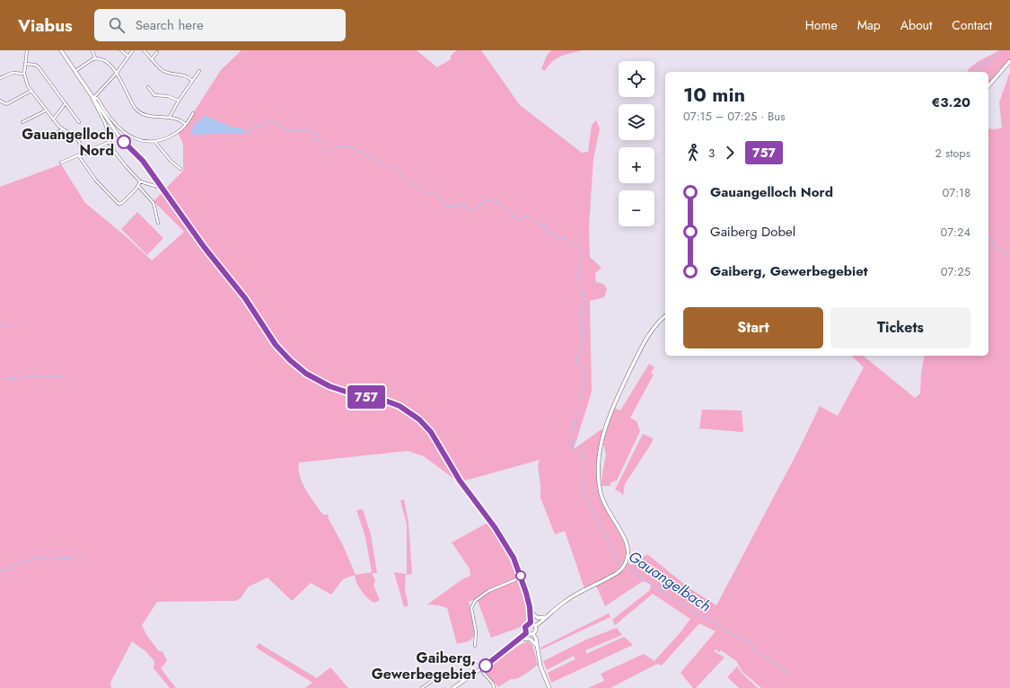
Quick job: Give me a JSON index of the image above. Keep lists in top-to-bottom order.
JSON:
{
  "water": ["Gauangelbach"],
  "places": ["Gauangelloch Nord", "Gaiberg, Gewerbegebiet"],
  "lines": ["bus line 757"],
  "page": {
    "header": "Viabus",
    "search": "Search here",
    "nav": [
      "Home",
      "Map",
      "About",
      "Contact"
    ],
    "on_map": "757",
    "map_buttons": ["+", "−"],
    "heading": ["10 min", "07:15 – 07:25 · Bus", "€3.20"],
    "legs": ["3", "757", "2 stops"],
    "list": [
      {
        "name": "Gauangelloch Nord",
        "value": "07:18"
      },
      {
        "name": "Gaiberg Dobel",
        "value": "07:24"
      },
      {
        "name": "Gaiberg, Gewerbegebiet",
        "value": "07:25"
      }
    ],
    "buttons": ["Start", "Tickets"]
  }
}
